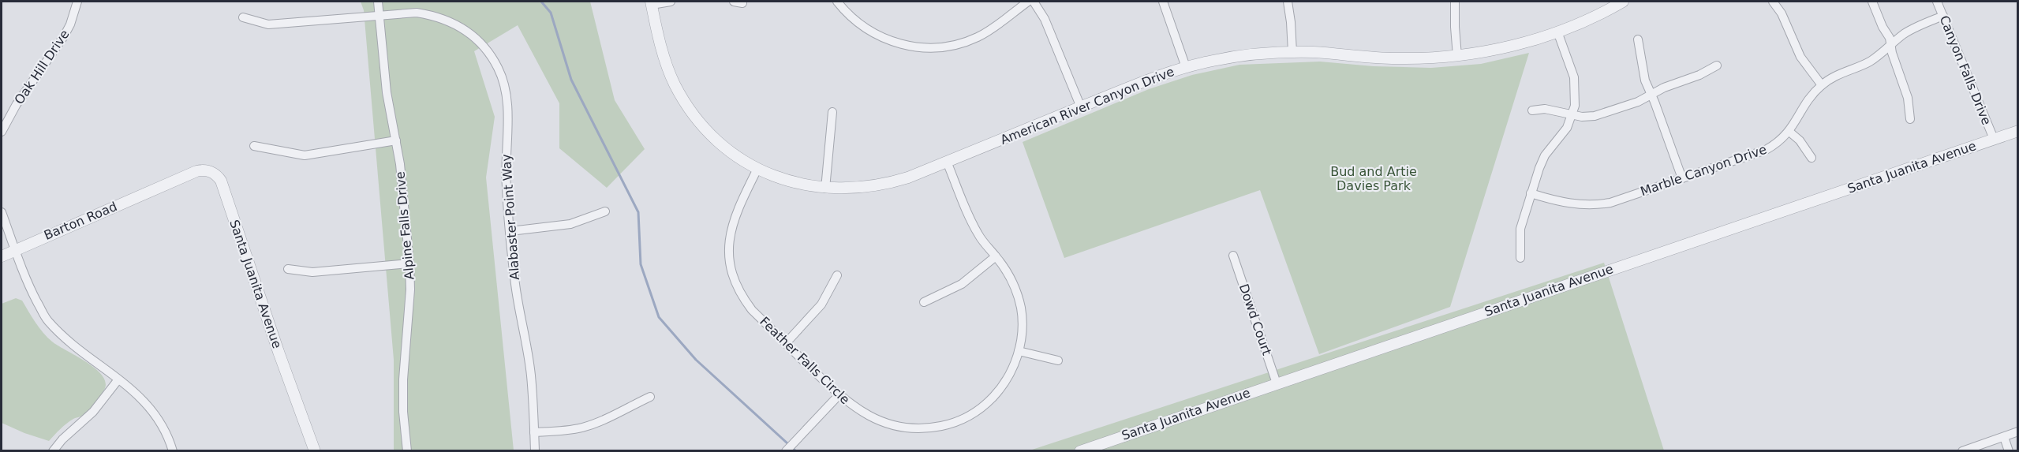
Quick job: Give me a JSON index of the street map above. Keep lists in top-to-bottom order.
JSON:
{
  "streets": {
    "street": [
      "Oak Hill Drive",
      "Canyon Falls Drive",
      "American River Canyon Drive",
      "Santa Juanita Avenue",
      "Marble Canyon Drive",
      "Alabaster Point Way",
      "Barton Road",
      "Alpine Falls Drive",
      "Dowd Court",
      "Feather Falls Circle"
    ]
  },
  "crossings": [
    ["Canyon Falls Drive", "Santa Juanita Avenue"],
    ["Canyon Falls Drive", "Marble Canyon Drive"],
    ["American River Canyon Drive", "Feather Falls Circle"],
    ["Santa Juanita Avenue", "Barton Road"],
    ["Santa Juanita Avenue", "Dowd Court"],
    ["Alabaster Point Way", "Alpine Falls Drive"]
  ],
  "parks": ["Bud and Artie Davies Park"]
}
